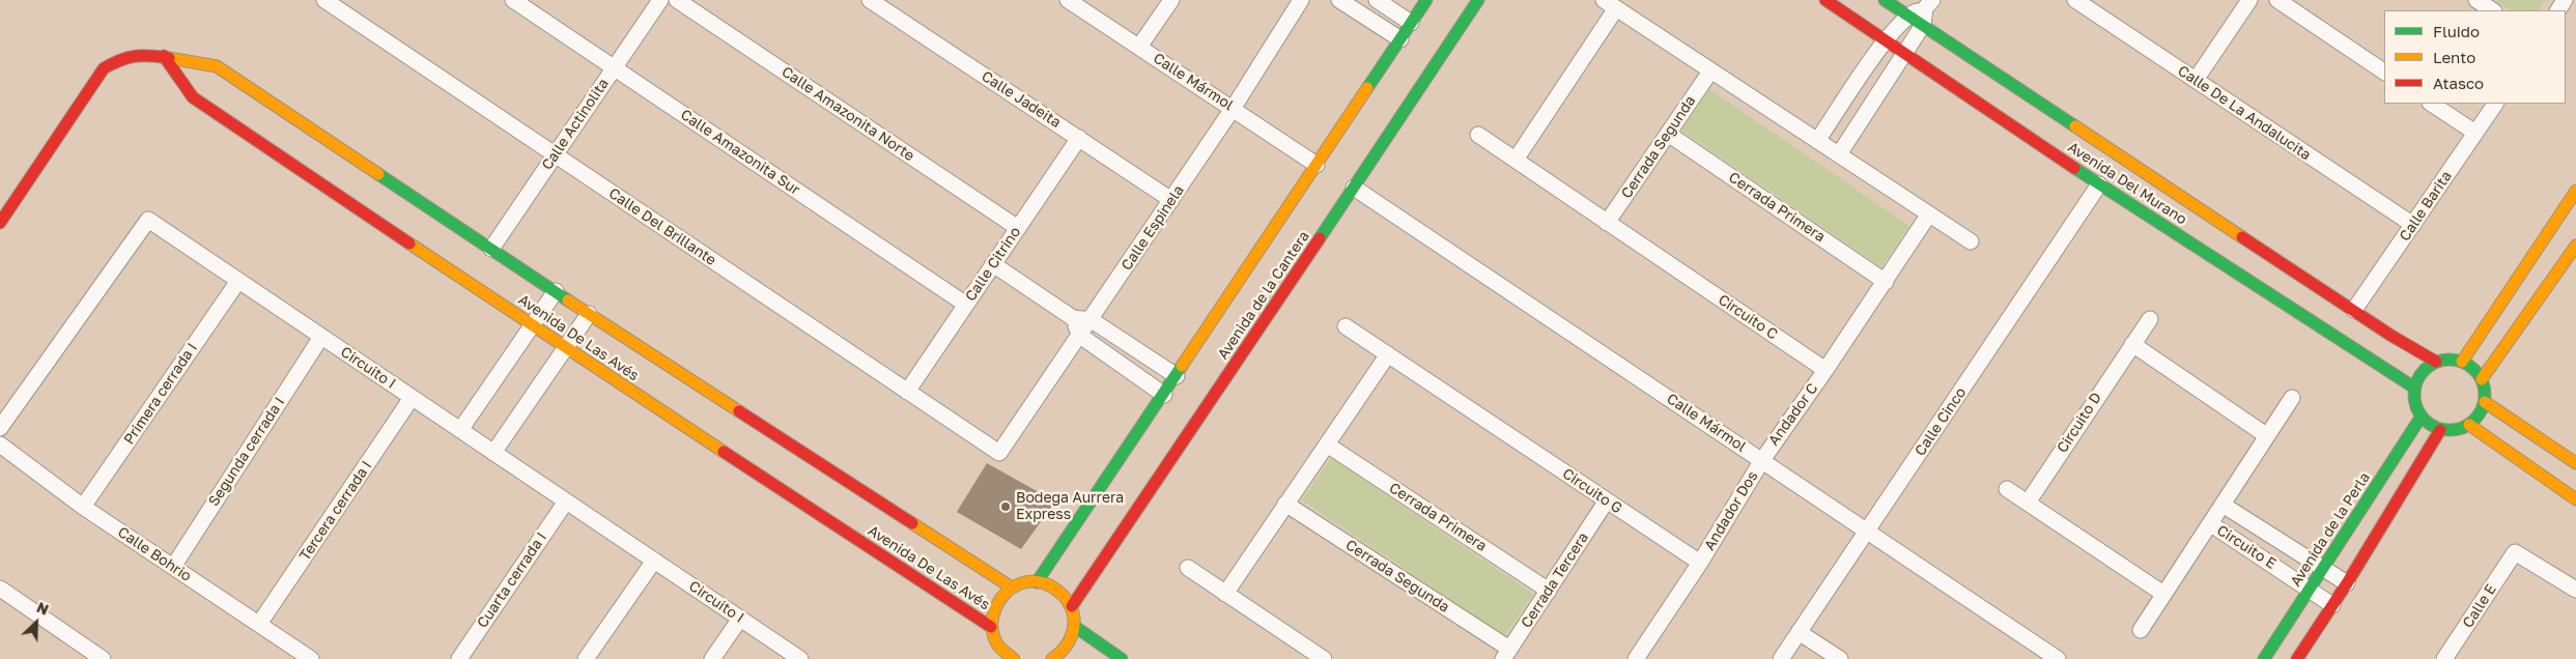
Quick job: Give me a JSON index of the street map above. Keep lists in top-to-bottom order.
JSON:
{
  "streets": {
    "street": [
      "Calle Mármol",
      "Calle Jadeita",
      "Calle De La Andalucita",
      "Calle Amazonita Norte",
      "Calle Actinolita",
      "Cerrada Segunda",
      "Calle Amazonita Sur",
      "Avenida Del Murano",
      "Calle Barita",
      "Cerrada Primera",
      "Calle Del Brillante",
      "Calle Espinela",
      "Calle Citrino",
      "Avenida de la Cantera",
      "Circuito C",
      "Avenida De Las Avés",
      "Circuito I",
      "Primera cerrada I",
      "Andador C",
      "Calle Cinco",
      "Circuito D",
      "Segunda cerrada I",
      "Circuito G",
      "Tercera cerrada I",
      "Andador Dos",
      "Avenida de la Perla",
      "Circuito E",
      "Calle Bohrio",
      "Cuarta cerrada I",
      "Cerrada Tercera",
      "Calle E"
    ]
  },
  "crossings": [
    ["Calle Mármol", "Calle Espinela"],
    ["Calle Mármol", "Avenida de la Cantera"],
    ["Calle Mármol", "Andador C"],
    ["Calle Mármol", "Calle Cinco"],
    ["Calle Mármol", "Andador Dos"],
    ["Calle Jadeita", "Calle Espinela"],
    ["Calle Jadeita", "Calle Citrino"],
    ["Calle De La Andalucita", "Calle Barita"],
    ["Calle Amazonita Norte", "Calle Citrino"],
    ["Calle Actinolita", "Calle Amazonita Sur"],
    ["Calle Actinolita", "Calle Del Brillante"],
    ["Calle Actinolita", "Avenida De Las Avés"],
    ["Cerrada Segunda", "Cerrada Primera"],
    ["Cerrada Segunda", "Circuito C"],
    ["Cerrada Segunda", "Cerrada Tercera"],
    ["Calle Amazonita Sur", "Calle Citrino"],
    ["Avenida Del Murano", "Calle Barita"],
    ["Avenida Del Murano", "Calle Cinco"],
    ["Avenida Del Murano", "Avenida de la Perla"],
    ["Cerrada Primera", "Cerrada Tercera"],
    ["Calle Del Brillante", "Calle Espinela"],
    ["Calle Del Brillante", "Calle Citrino"],
    ["Circuito C", "Andador C"],
    ["Circuito I", "Primera cerrada I"],
    ["Circuito I", "Segunda cerrada I"],
    ["Circuito I", "Tercera cerrada I"],
    ["Circuito I", "Cuarta cerrada I"],
    ["Primera cerrada I", "Calle Bohrio"],
    ["Andador C", "Andador Dos"],
    ["Segunda cerrada I", "Calle Bohrio"],
    ["Circuito G", "Andador Dos"],
    ["Circuito G", "Cerrada Tercera"],
    ["Tercera cerrada I", "Calle Bohrio"],
    ["Avenida de la Perla", "Circuito E"]
  ],
  "places": ["Bodega Aurrera Express"],
  "legend": ["Fluido", "Lento", "Atasco"],
  "north": "top right"
}
